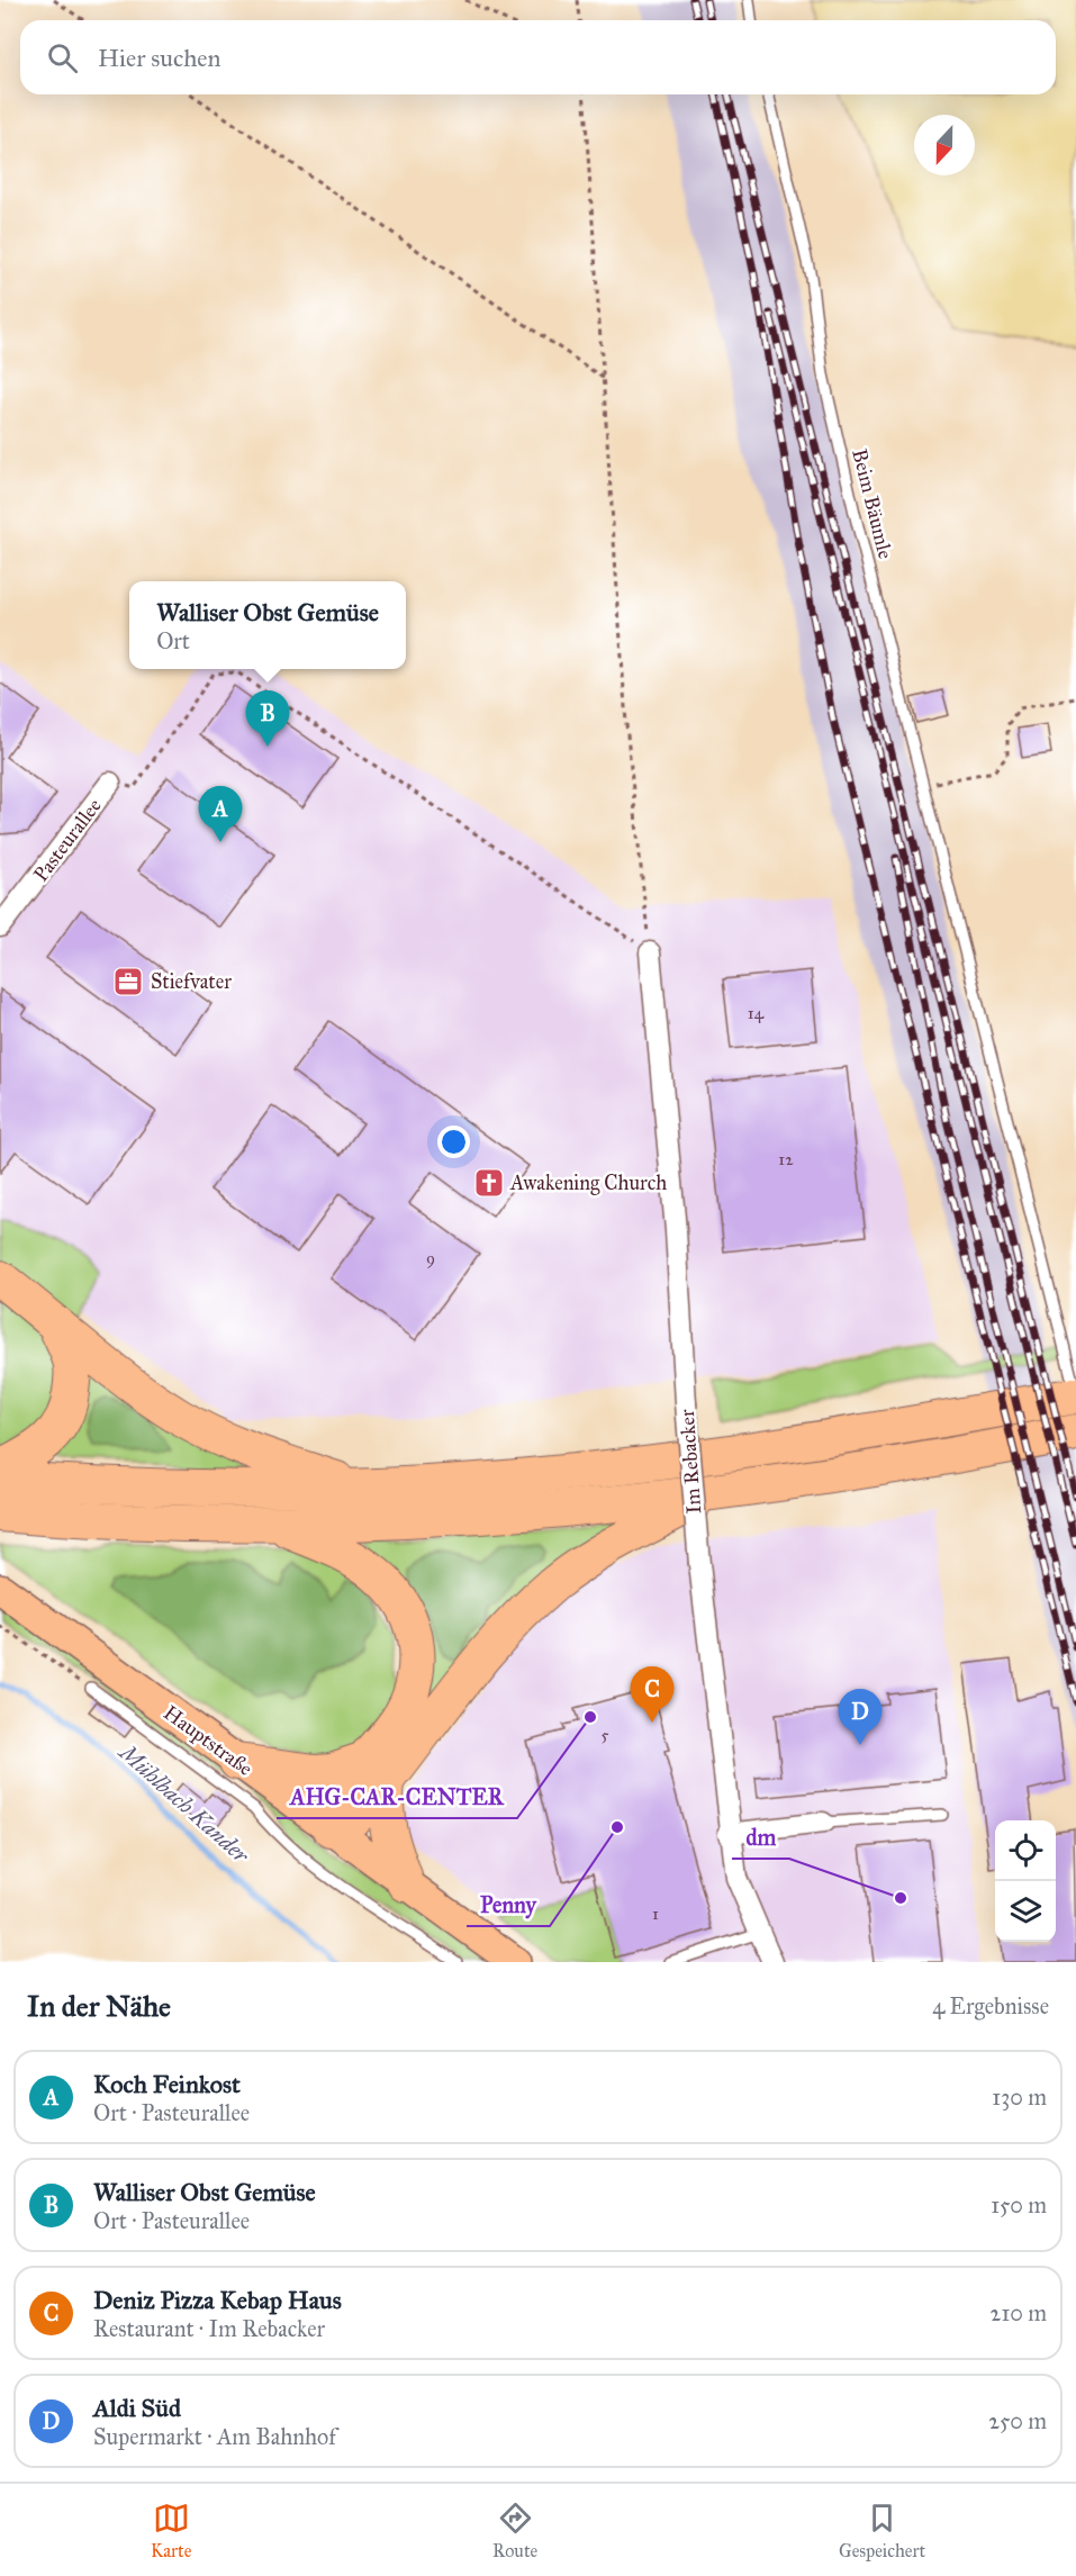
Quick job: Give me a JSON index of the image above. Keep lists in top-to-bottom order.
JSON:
{
  "streets": {
    "main road": ["Hauptstraße"],
    "street": ["Pasteurallee", "Im Rebacker"],
    "lane": ["Beim Bäumle"]
  },
  "water": ["Mühlbach Kander"],
  "places": {
    "office": ["Stiefvater"],
    "church": ["Awakening Church"],
    "other": ["AHG-CAR-CENTER", "Penny", "dm"]
  },
  "house_numbers": [
    "14",
    "12",
    "9",
    "5",
    "1"
  ],
  "north": "bottom",
  "page": {
    "search": "Hier suchen",
    "popup": ["Walliser Obst Gemüse", "Ort"],
    "pins": [
      "B",
      "A",
      "C",
      "D"
    ],
    "heading": ["In der Nähe", "4 Ergebnisse"],
    "list": [
      {
        "mark": "A",
        "name": "Koch Feinkost",
        "note": "Ort · Pasteurallee",
        "value": "130 m"
      },
      {
        "mark": "B",
        "name": "Walliser Obst Gemüse",
        "note": "Ort · Pasteurallee",
        "value": "150 m"
      },
      {
        "mark": "C",
        "name": "Deniz Pizza Kebap Haus",
        "note": "Restaurant · Im Rebacker",
        "value": "210 m"
      },
      {
        "mark": "D",
        "name": "Aldi Süd",
        "note": "Supermarkt · Am Bahnhof",
        "value": "250 m"
      }
    ],
    "nav": ["Karte", "Route", "Gespeichert"]
  }
}
